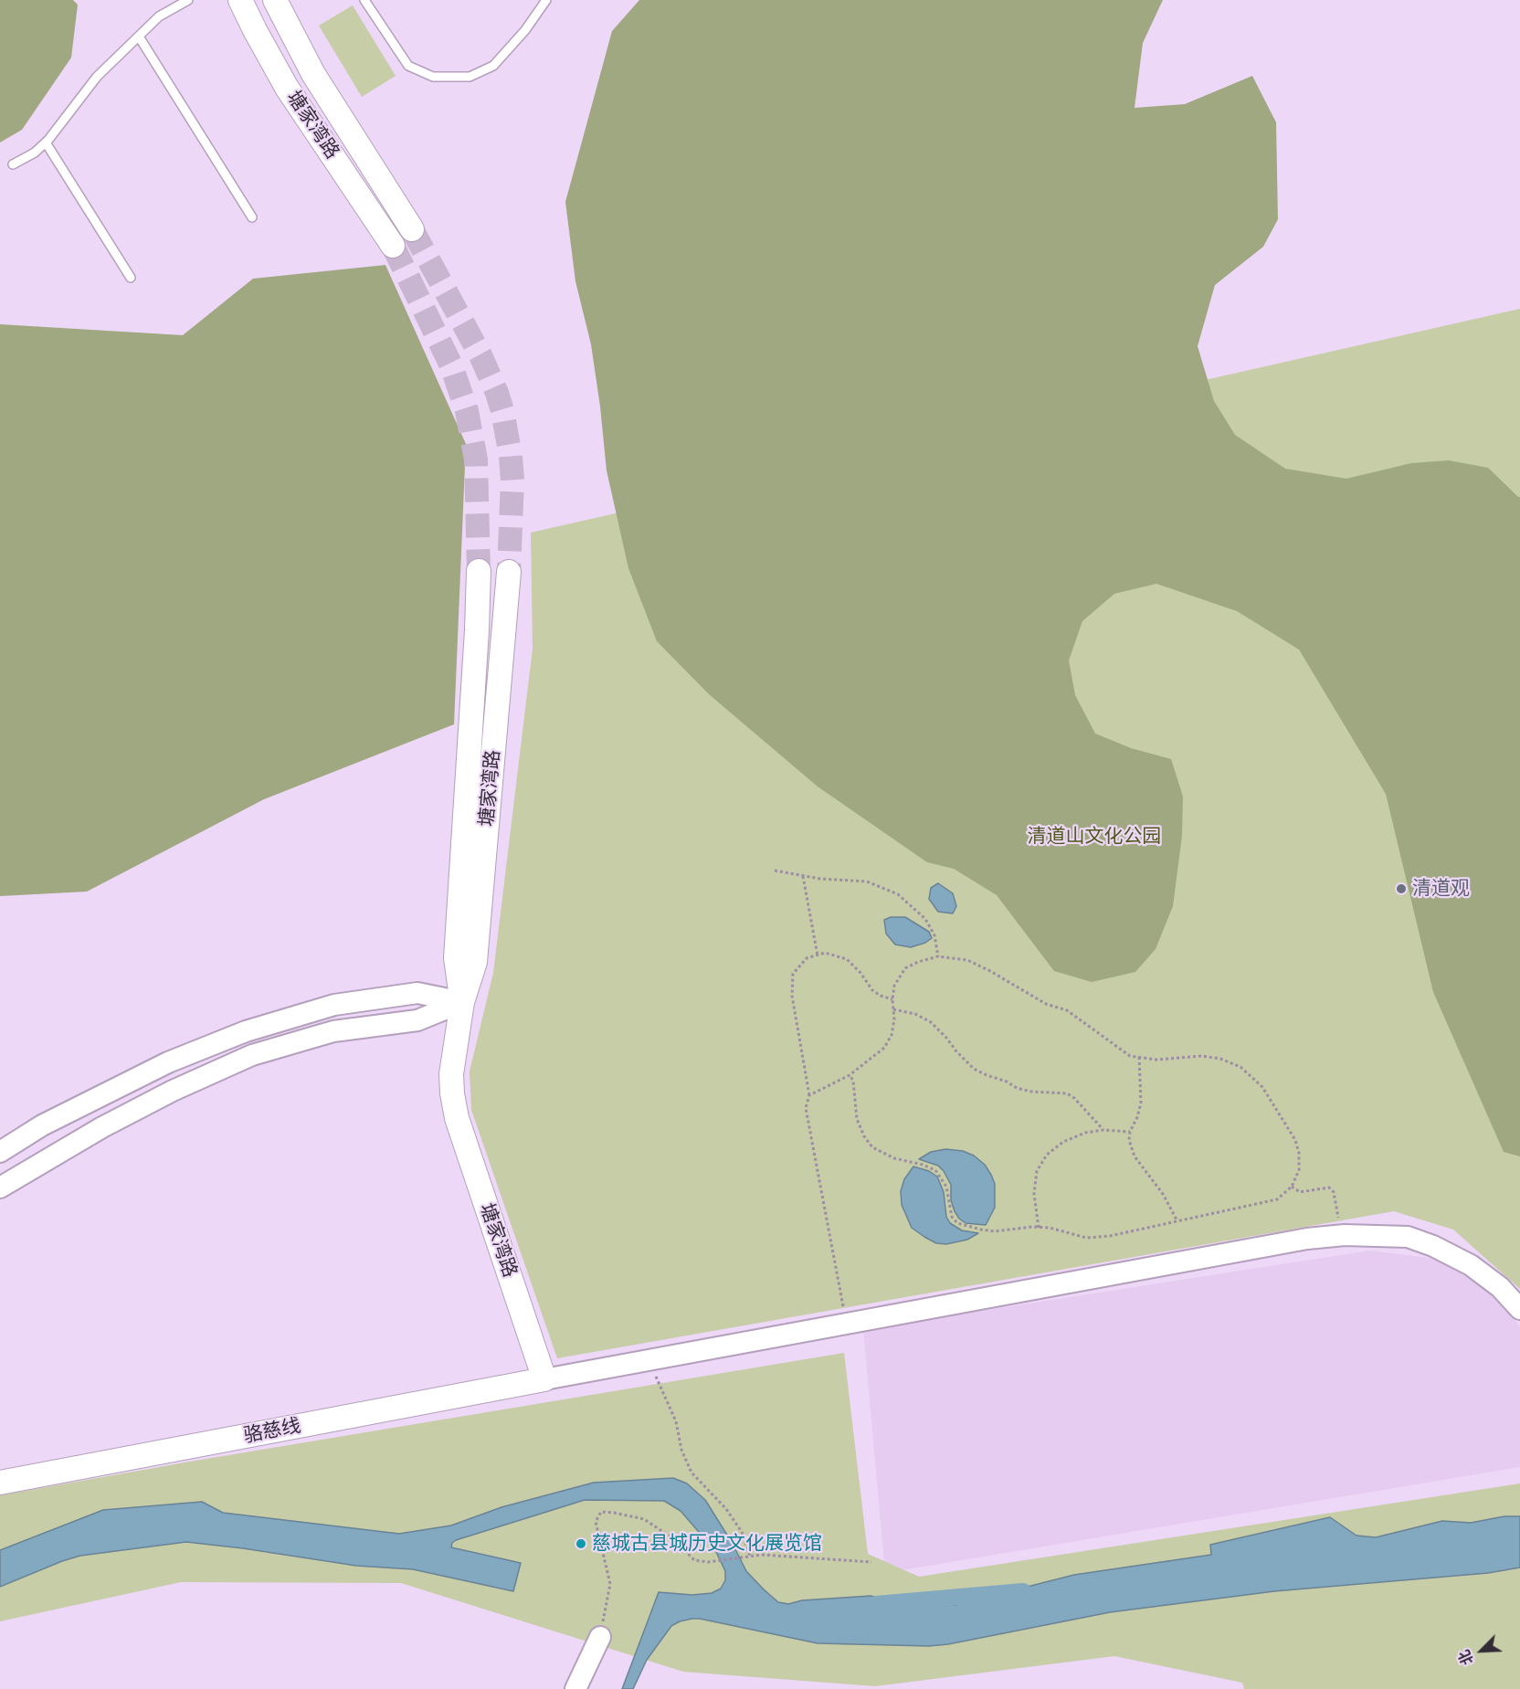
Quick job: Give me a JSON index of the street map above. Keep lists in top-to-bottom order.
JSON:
{
  "streets": {
    "main road": ["塘家湾路", "骆慈线"]
  },
  "crossings": [
    ["塘家湾路", "骆慈线"]
  ],
  "parks": ["清道山文化公园"],
  "places": ["清道观", "慈城古县城历史文化展览馆"],
  "north": "bottom left"
}
